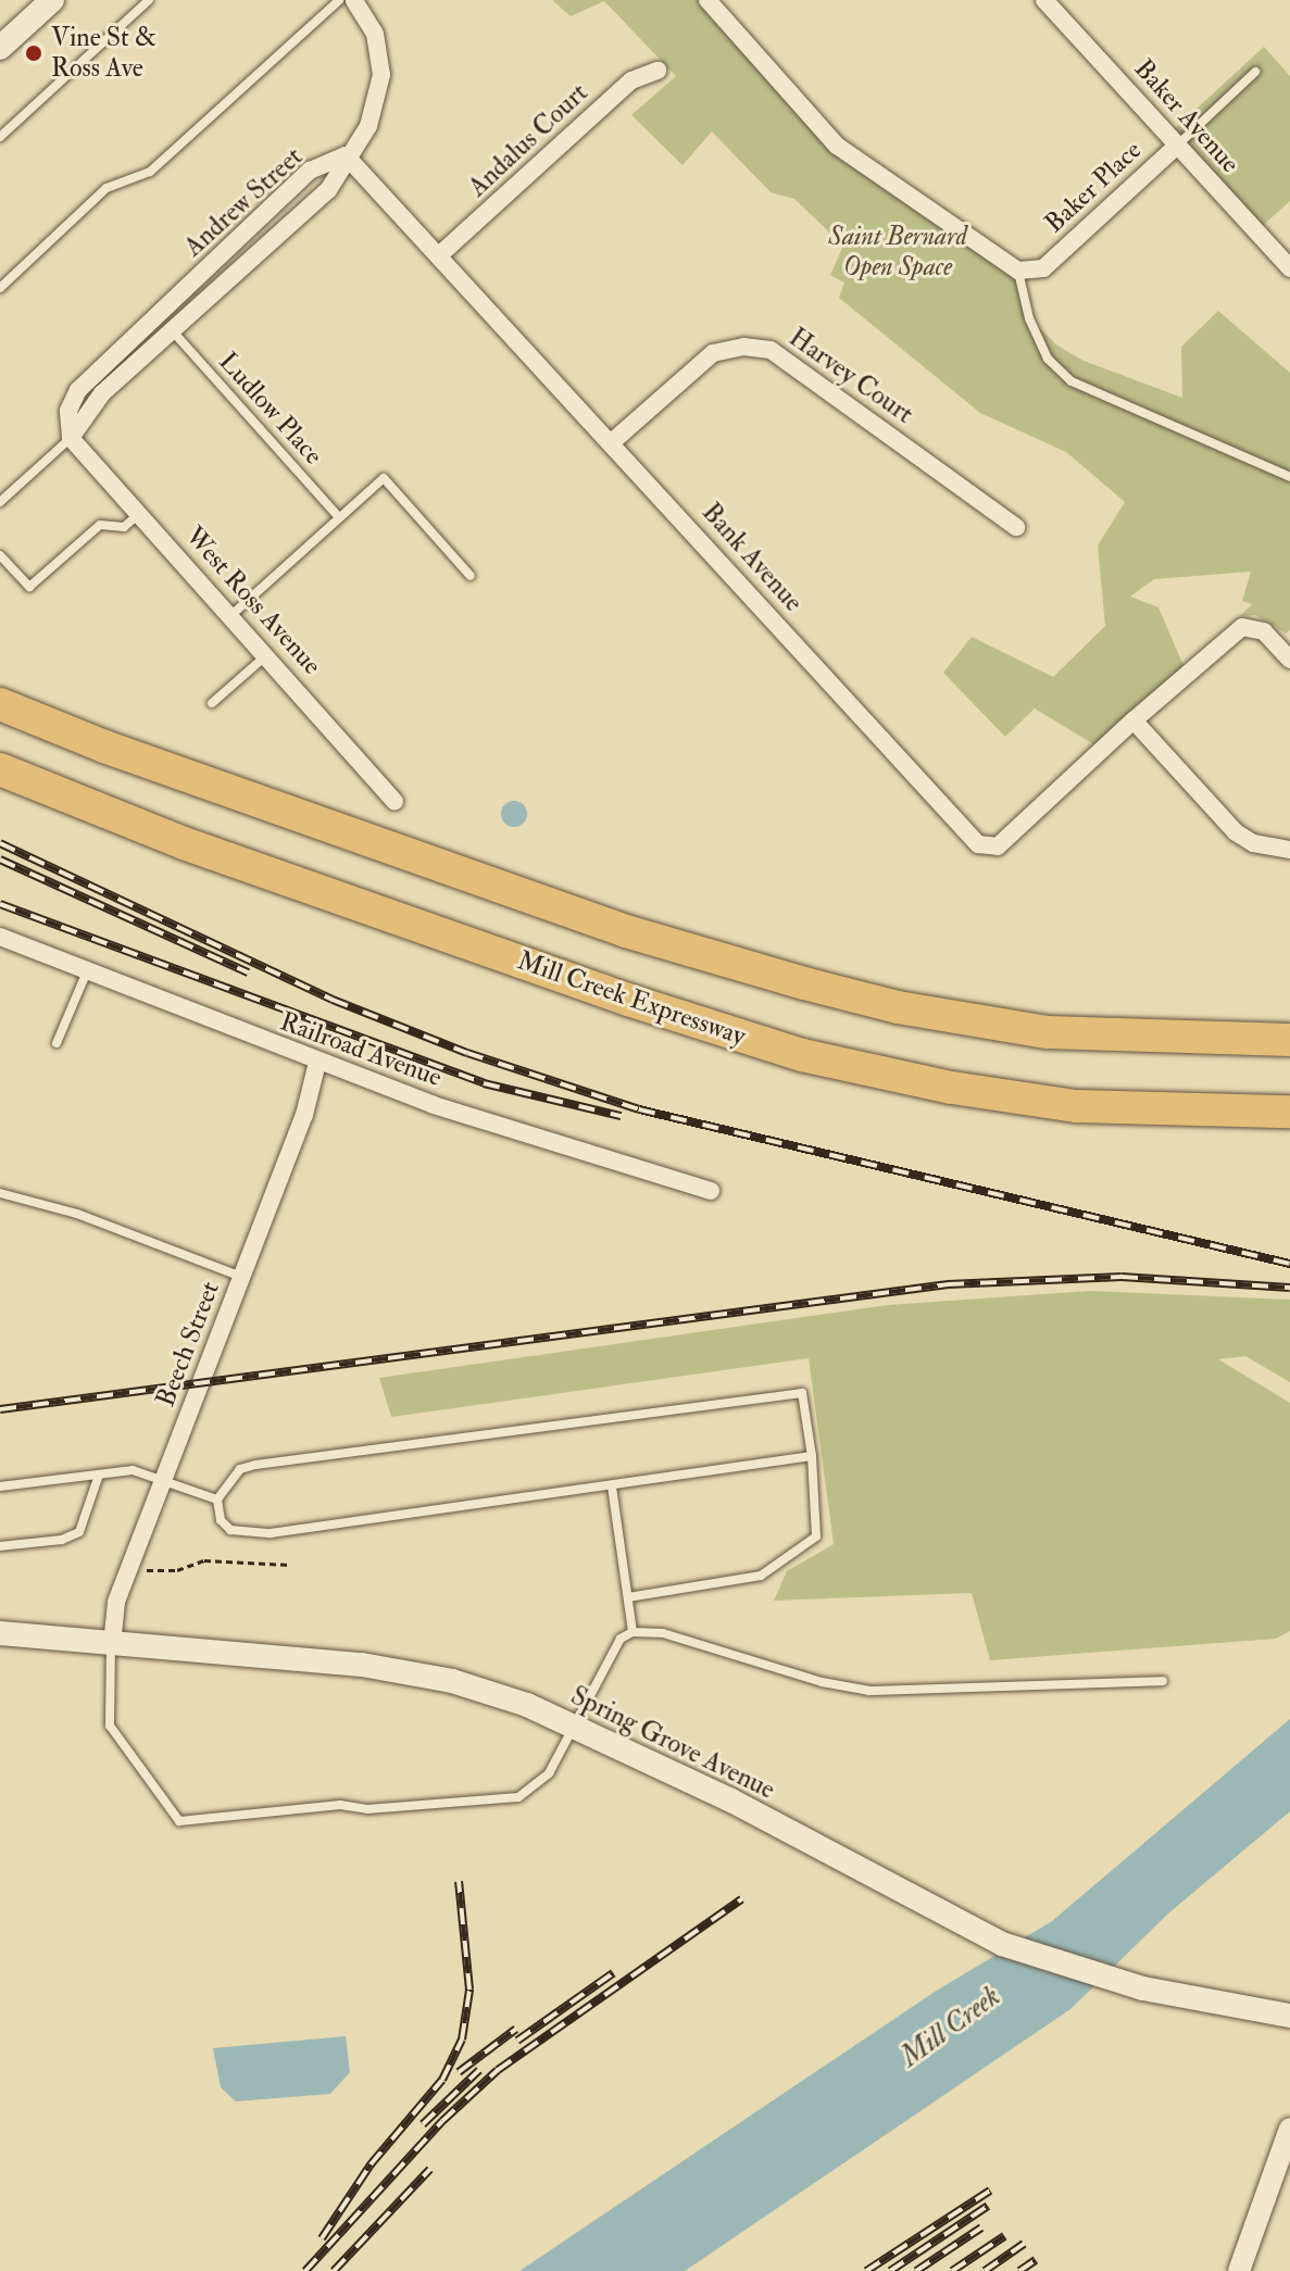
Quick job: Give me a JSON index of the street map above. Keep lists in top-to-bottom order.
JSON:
{
  "streets": {
    "highway": ["Mill Creek Expressway"],
    "main road": ["Spring Grove Avenue"],
    "street": [
      "Baker Avenue",
      "Andalus Court",
      "Baker Place",
      "Andrew Street",
      "Harvey Court",
      "Bank Avenue",
      "West Ross Avenue",
      "Railroad Avenue",
      "Beech Street"
    ],
    "lane": ["Ludlow Place"]
  },
  "crossings": [
    ["Baker Avenue", "Baker Place"],
    ["Andalus Court", "Bank Avenue"],
    ["Andrew Street", "Ludlow Place"],
    ["Andrew Street", "Bank Avenue"],
    ["Andrew Street", "West Ross Avenue"],
    ["Harvey Court", "Bank Avenue"],
    ["Railroad Avenue", "Beech Street"],
    ["Beech Street", "Spring Grove Avenue"]
  ],
  "water": ["Mill Creek"],
  "parks": ["Saint Bernard Open Space"],
  "places": ["Vine St & Ross Ave"]
}
